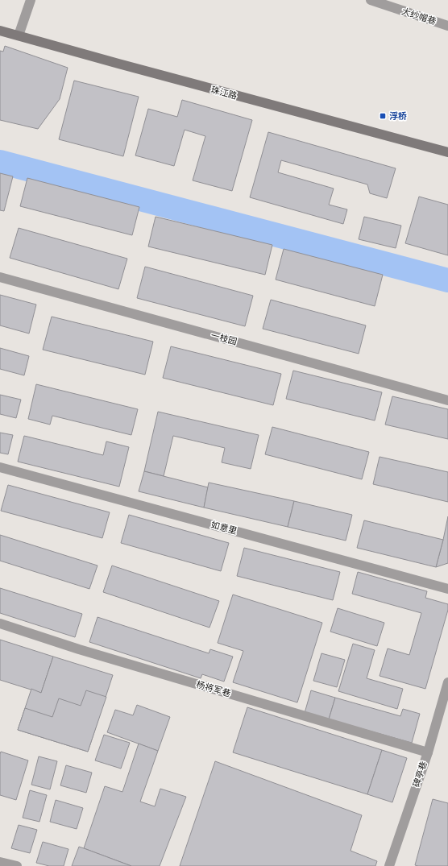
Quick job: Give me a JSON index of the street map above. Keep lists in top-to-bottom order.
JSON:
{
  "streets": {
    "main road": ["珠江路"],
    "street": [
      "大纱帽巷",
      "一枝园",
      "如意里",
      "杨将军巷",
      "碑亭巷"
    ]
  },
  "crossings": [
    ["杨将军巷", "碑亭巷"]
  ],
  "places": {
    "transit": ["浮桥"]
  }
}
